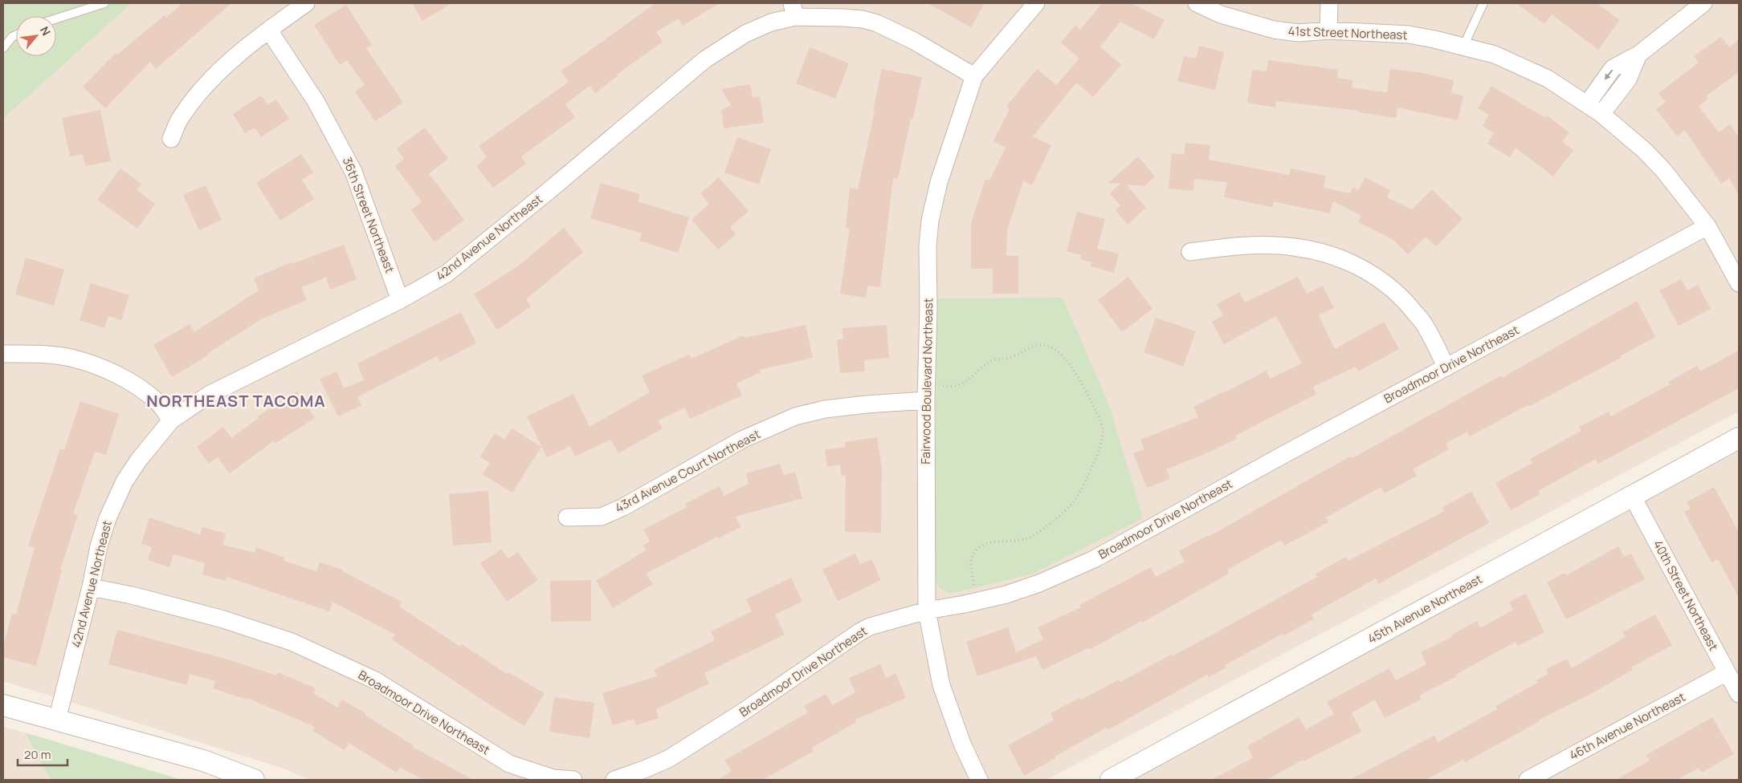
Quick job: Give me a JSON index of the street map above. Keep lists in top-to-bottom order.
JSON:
{
  "streets": {
    "street": [
      "41st Street Northeast",
      "36th Street Northeast",
      "42nd Avenue Northeast",
      "Broadmoor Drive Northeast",
      "Fairwood Boulevard Northeast",
      "43rd Avenue Court Northeast",
      "40th Street Northeast",
      "45th Avenue Northeast",
      "46th Avenue Northeast"
    ]
  },
  "crossings": [
    ["41st Street Northeast", "Broadmoor Drive Northeast"],
    ["36th Street Northeast", "42nd Avenue Northeast"],
    ["42nd Avenue Northeast", "Broadmoor Drive Northeast"],
    ["42nd Avenue Northeast", "Fairwood Boulevard Northeast"],
    ["Broadmoor Drive Northeast", "Fairwood Boulevard Northeast"],
    ["Fairwood Boulevard Northeast", "43rd Avenue Court Northeast"],
    ["40th Street Northeast", "45th Avenue Northeast"],
    ["40th Street Northeast", "46th Avenue Northeast"]
  ],
  "districts": ["NORTHEAST TACOMA"],
  "scale_bar": "20 m",
  "north": "top right"
}
